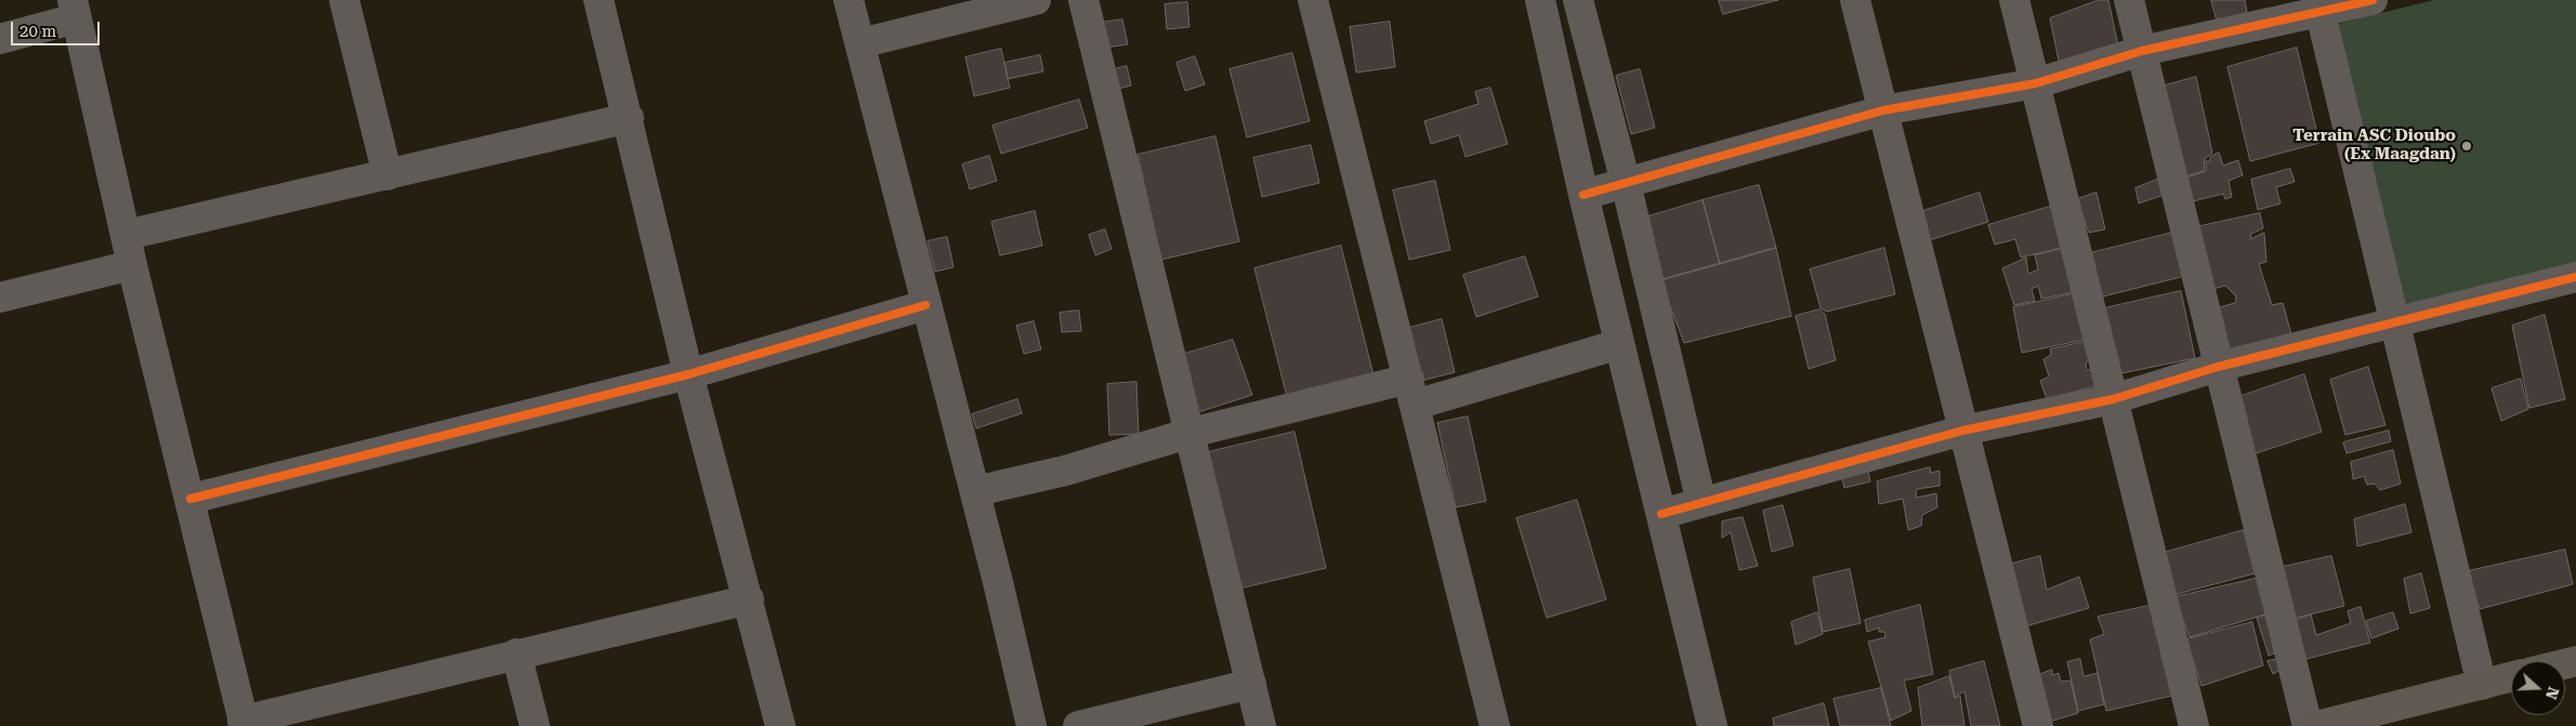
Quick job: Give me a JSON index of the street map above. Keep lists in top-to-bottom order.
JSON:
{
  "places": ["Terrain ASC Dioubo (Ex Maagdan)"],
  "scale_bar": "20 m",
  "north": "right"
}
